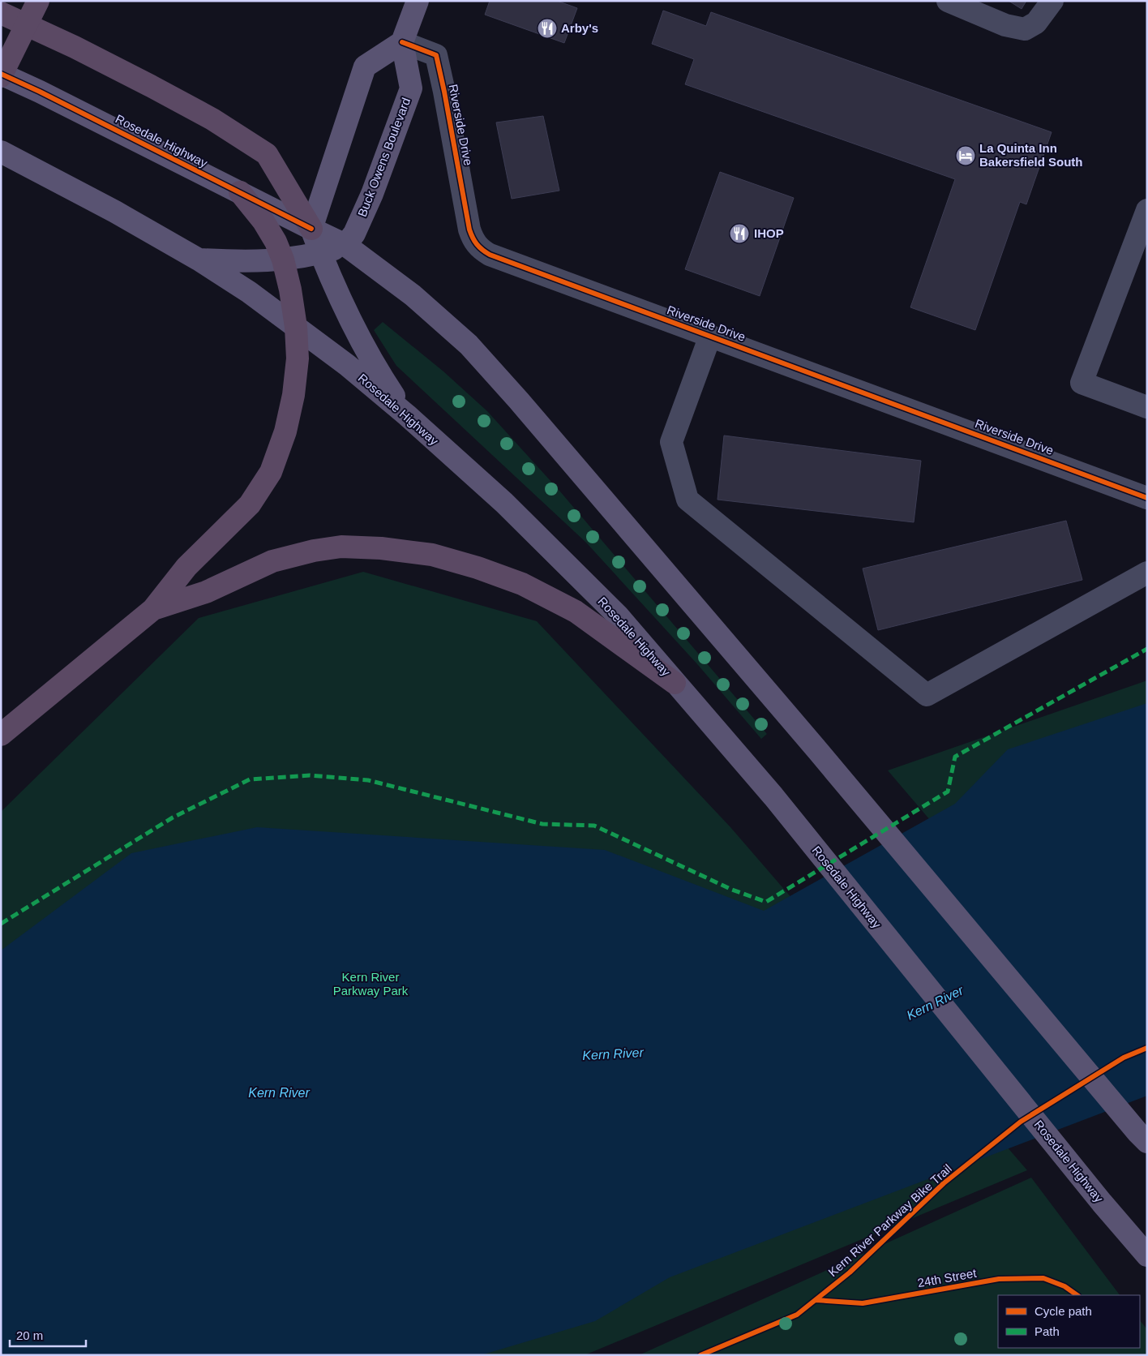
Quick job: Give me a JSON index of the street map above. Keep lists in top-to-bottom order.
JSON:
{
  "streets": {
    "main road": ["Rosedale Highway", "Buck Owens Boulevard"],
    "street": ["Riverside Drive"],
    "cycle path": ["Kern River Parkway Bike Trail", "24th Street"]
  },
  "crossings": [
    ["Riverside Drive", "Buck Owens Boulevard"],
    ["Rosedale Highway", "Buck Owens Boulevard"]
  ],
  "water": ["Kern River"],
  "parks": ["Kern River Parkway Park"],
  "places": {
    "restaurant": ["Arby's", "IHOP"],
    "hotel": ["La Quinta Inn Bakersfield South"]
  },
  "legend": ["Cycle path", "Path"],
  "scale_bar": "20 m"
}
